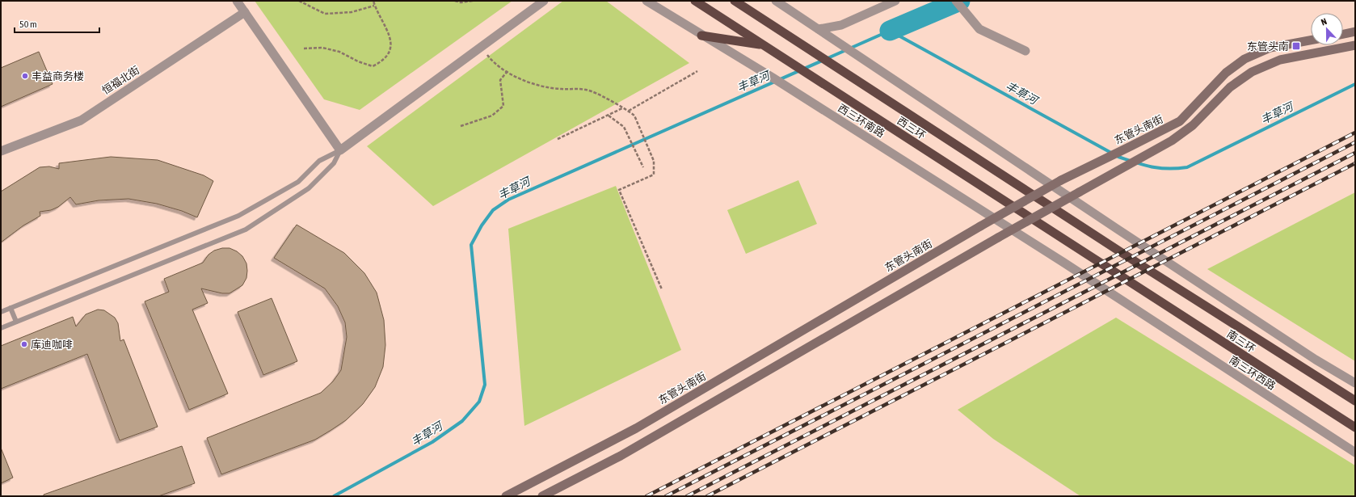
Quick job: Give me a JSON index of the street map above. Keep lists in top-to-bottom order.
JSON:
{
  "streets": {
    "highway": ["西三环", "南三环"],
    "main road": ["东管头南街"],
    "street": ["恒福北街", "西三环南路", "南三环西路"]
  },
  "crossings": [
    ["西三环南路", "南三环西路"],
    ["西三环", "南三环"]
  ],
  "water": ["丰草河"],
  "places": {
    "transit": ["东管头南"],
    "other": ["丰益商务楼", "库迪咖啡"]
  },
  "scale_bar": "50 m",
  "north": "top"
}
